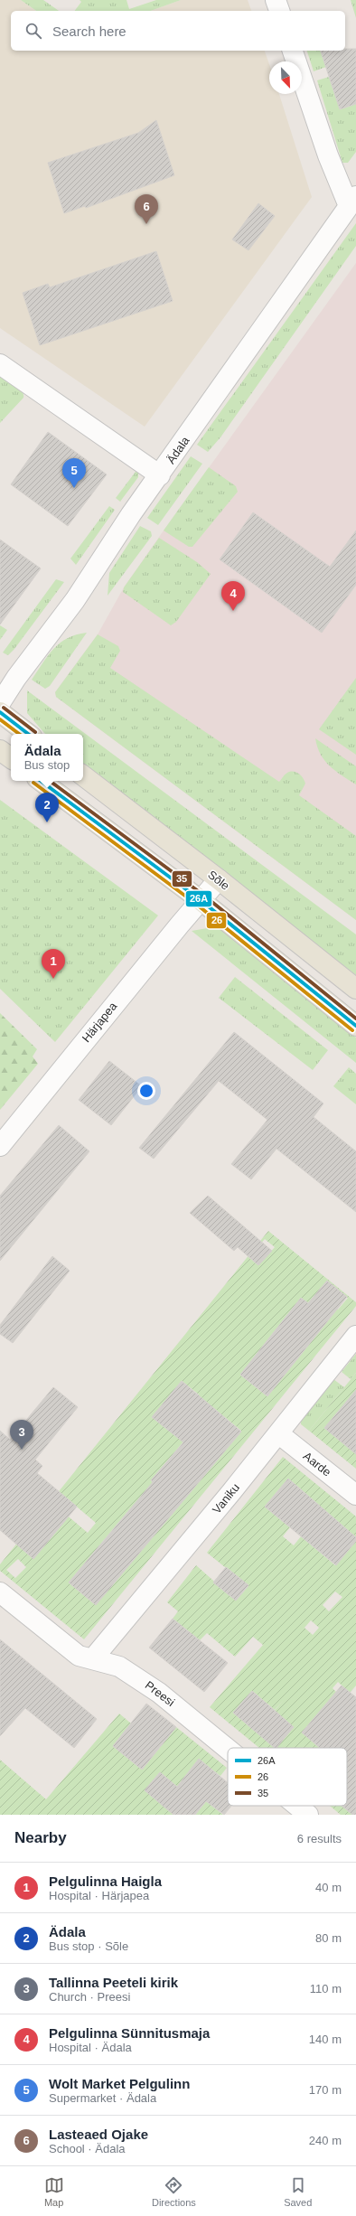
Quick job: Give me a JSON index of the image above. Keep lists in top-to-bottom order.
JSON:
{
  "streets": {
    "main road": ["Sõle"],
    "street": [
      "Ädala",
      "Härjapea",
      "Aarde",
      "Vaniku",
      "Preesi"
    ]
  },
  "crossings": [
    ["Sõle", "Härjapea"],
    ["Aarde", "Vaniku"],
    ["Vaniku", "Preesi"]
  ],
  "lines": ["transit line 35", "transit line 26A", "transit line 26"],
  "legend": ["26A", "26", "35"],
  "north": "bottom right",
  "page": {
    "search": "Search here",
    "pins": [
      "6",
      "5",
      "4",
      "2",
      "1",
      "3"
    ],
    "popup": ["Ädala", "Bus stop"],
    "heading": ["Nearby", "6 results"],
    "list": [
      {
        "mark": "1",
        "name": "Pelgulinna Haigla",
        "note": "Hospital · Härjapea",
        "value": "40 m"
      },
      {
        "mark": "2",
        "name": "Ädala",
        "note": "Bus stop · Sõle",
        "value": "80 m"
      },
      {
        "mark": "3",
        "name": "Tallinna Peeteli kirik",
        "note": "Church · Preesi",
        "value": "110 m"
      },
      {
        "mark": "4",
        "name": "Pelgulinna Sünnitusmaja",
        "note": "Hospital · Ädala",
        "value": "140 m"
      },
      {
        "mark": "5",
        "name": "Wolt Market Pelgulinn",
        "note": "Supermarket · Ädala",
        "value": "170 m"
      },
      {
        "mark": "6",
        "name": "Lasteaed Ojake",
        "note": "School · Ädala",
        "value": "240 m"
      }
    ],
    "nav": ["Map", "Directions", "Saved"]
  }
}
